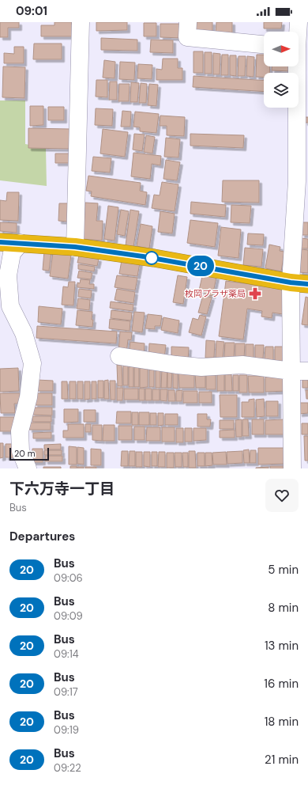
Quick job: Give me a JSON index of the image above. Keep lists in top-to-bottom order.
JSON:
{
  "places": {
    "pharmacy": ["枚岡プラザ薬局"]
  },
  "lines": ["bus line 20"],
  "scale_bar": "20 m",
  "north": "right",
  "page": {
    "status": "09:01",
    "on_map": "20",
    "scale": "20 m",
    "heading": [
      ["下六万寺一丁目", "Bus"],
      "Departures"
    ],
    "list": [
      {
        "mark": "20",
        "name": "Bus",
        "note": "09:06",
        "value": "5 min"
      },
      {
        "mark": "20",
        "name": "Bus",
        "note": "09:09",
        "value": "8 min"
      },
      {
        "mark": "20",
        "name": "Bus",
        "note": "09:14",
        "value": "13 min"
      },
      {
        "mark": "20",
        "name": "Bus",
        "note": "09:17",
        "value": "16 min"
      },
      {
        "mark": "20",
        "name": "Bus",
        "note": "09:19",
        "value": "18 min"
      },
      {
        "mark": "20",
        "name": "Bus",
        "note": "09:22",
        "value": "21 min"
      }
    ]
  }
}
